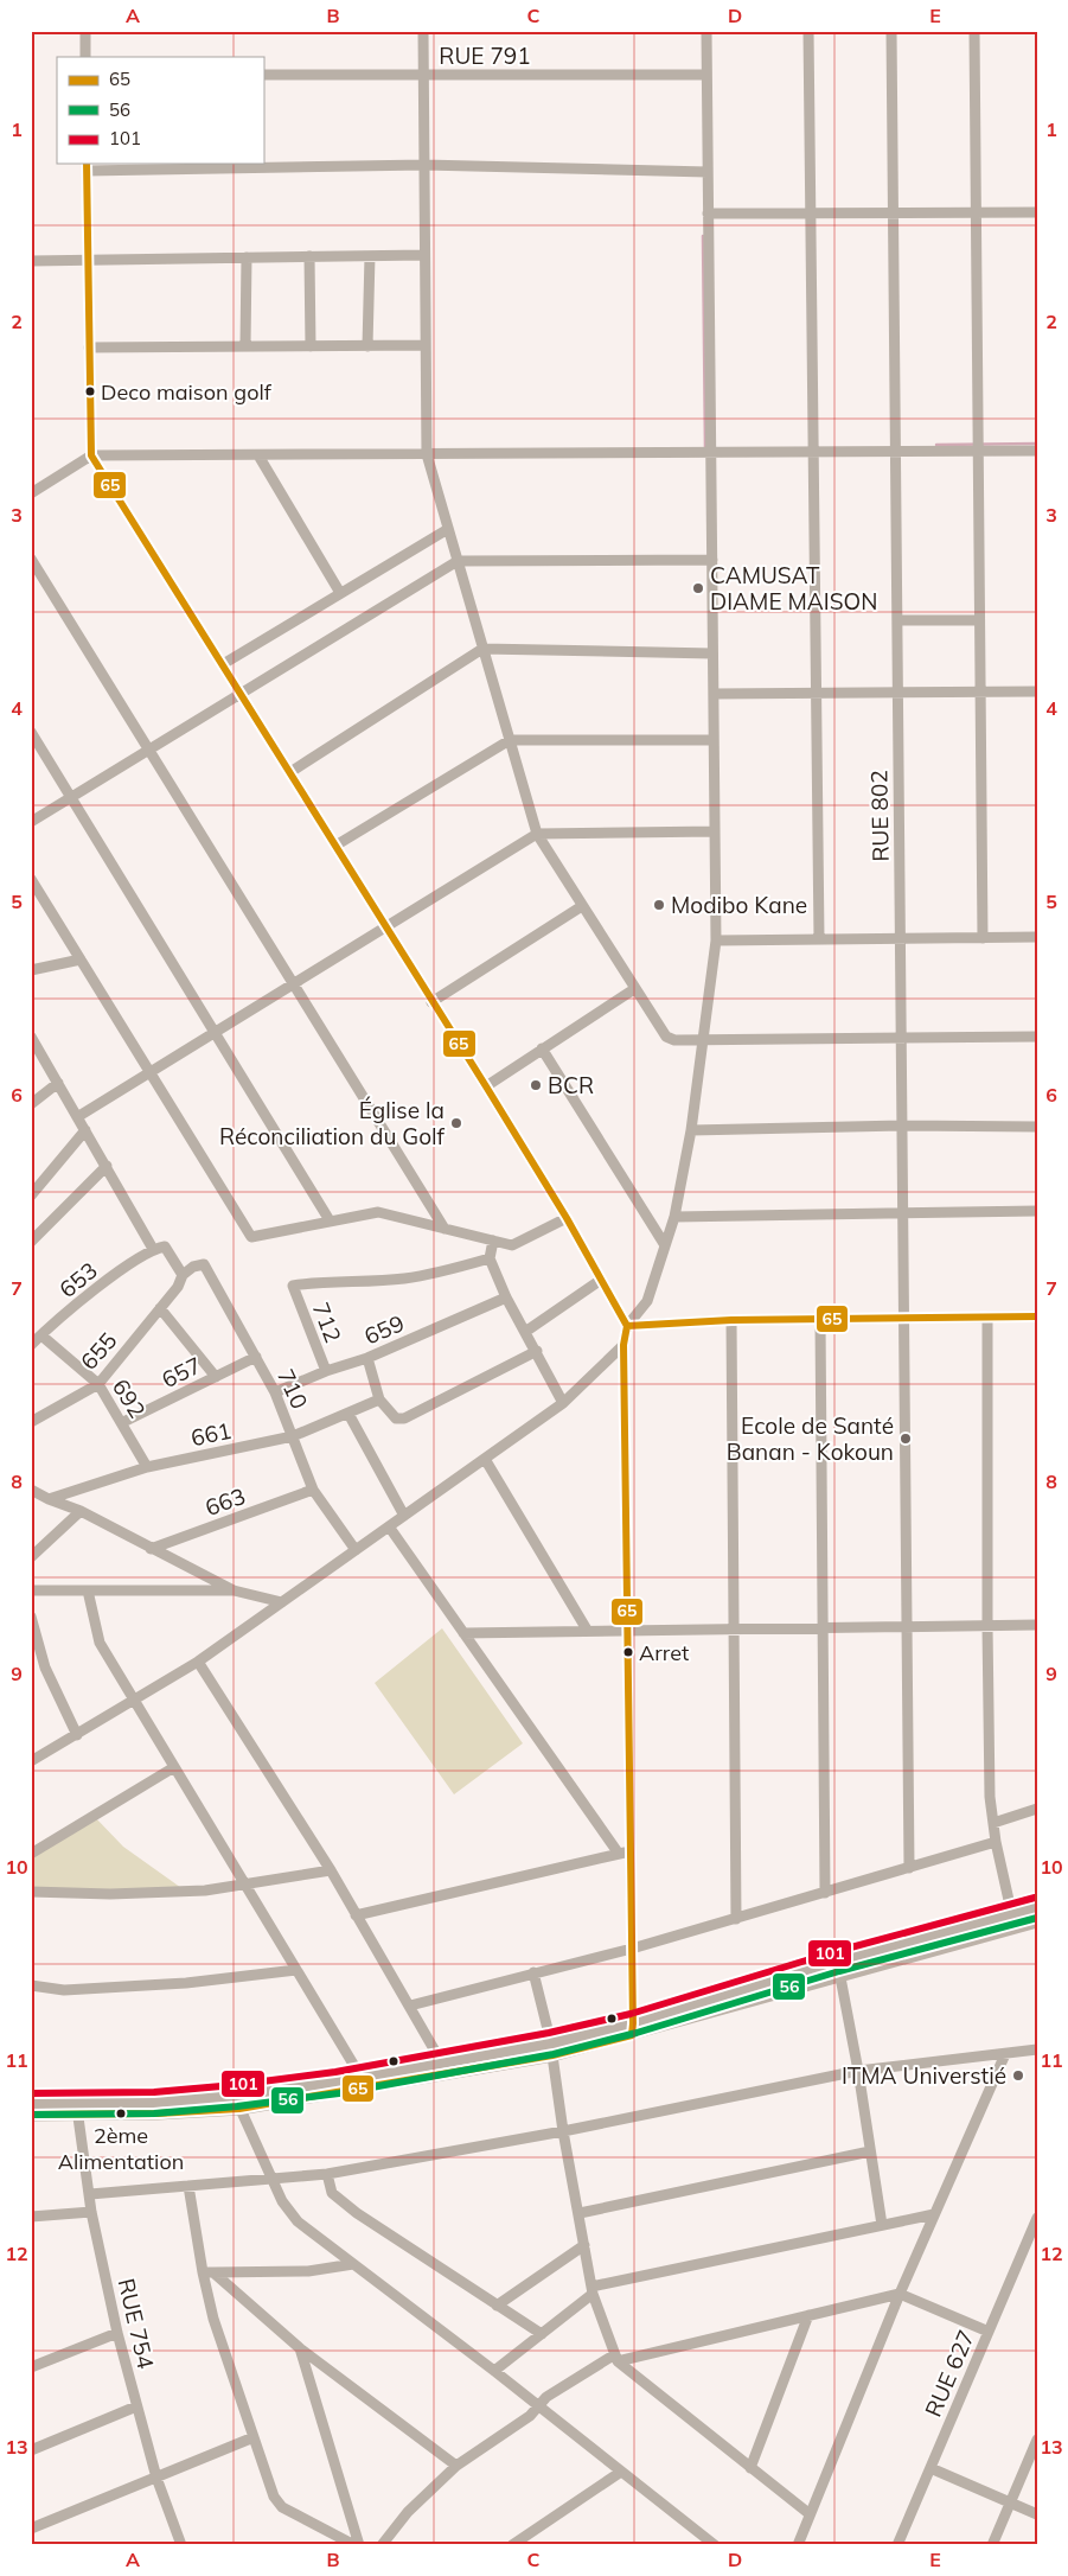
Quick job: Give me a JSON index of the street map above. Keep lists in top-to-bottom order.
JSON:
{
  "streets": {
    "street": [
      "RUE 791",
      "RUE 802",
      "653",
      "712",
      "659",
      "655",
      "657",
      "710",
      "692",
      "661",
      "663",
      "RUE 754",
      "RUE 627"
    ]
  },
  "crossings": [
    ["653", "692"],
    ["712", "659"],
    ["659", "710"],
    ["655", "710"],
    ["655", "692"],
    ["657", "710"],
    ["657", "692"],
    ["710", "661"],
    ["710", "663"],
    ["692", "661"]
  ],
  "places": [
    "Deco maison golf",
    "CAMUSAT DIAME MAISON",
    "Modibo Kane",
    "BCR",
    "Église la Réconciliation du Golf",
    "Ecole de Santé Banan - Kokoun",
    "Arret",
    "ITMA Universtié",
    "2ème Alimentation"
  ],
  "lines": ["transit line 65", "transit line 101", "transit line 56"],
  "legend": ["65", "56", "101"],
  "grid": {
    "columns": [
      "A",
      "B",
      "C",
      "D",
      "E"
    ],
    "rows": [
      "1",
      "2",
      "3",
      "4",
      "5",
      "6",
      "7",
      "8",
      "9",
      "10",
      "11",
      "12",
      "13"
    ]
  }
}
